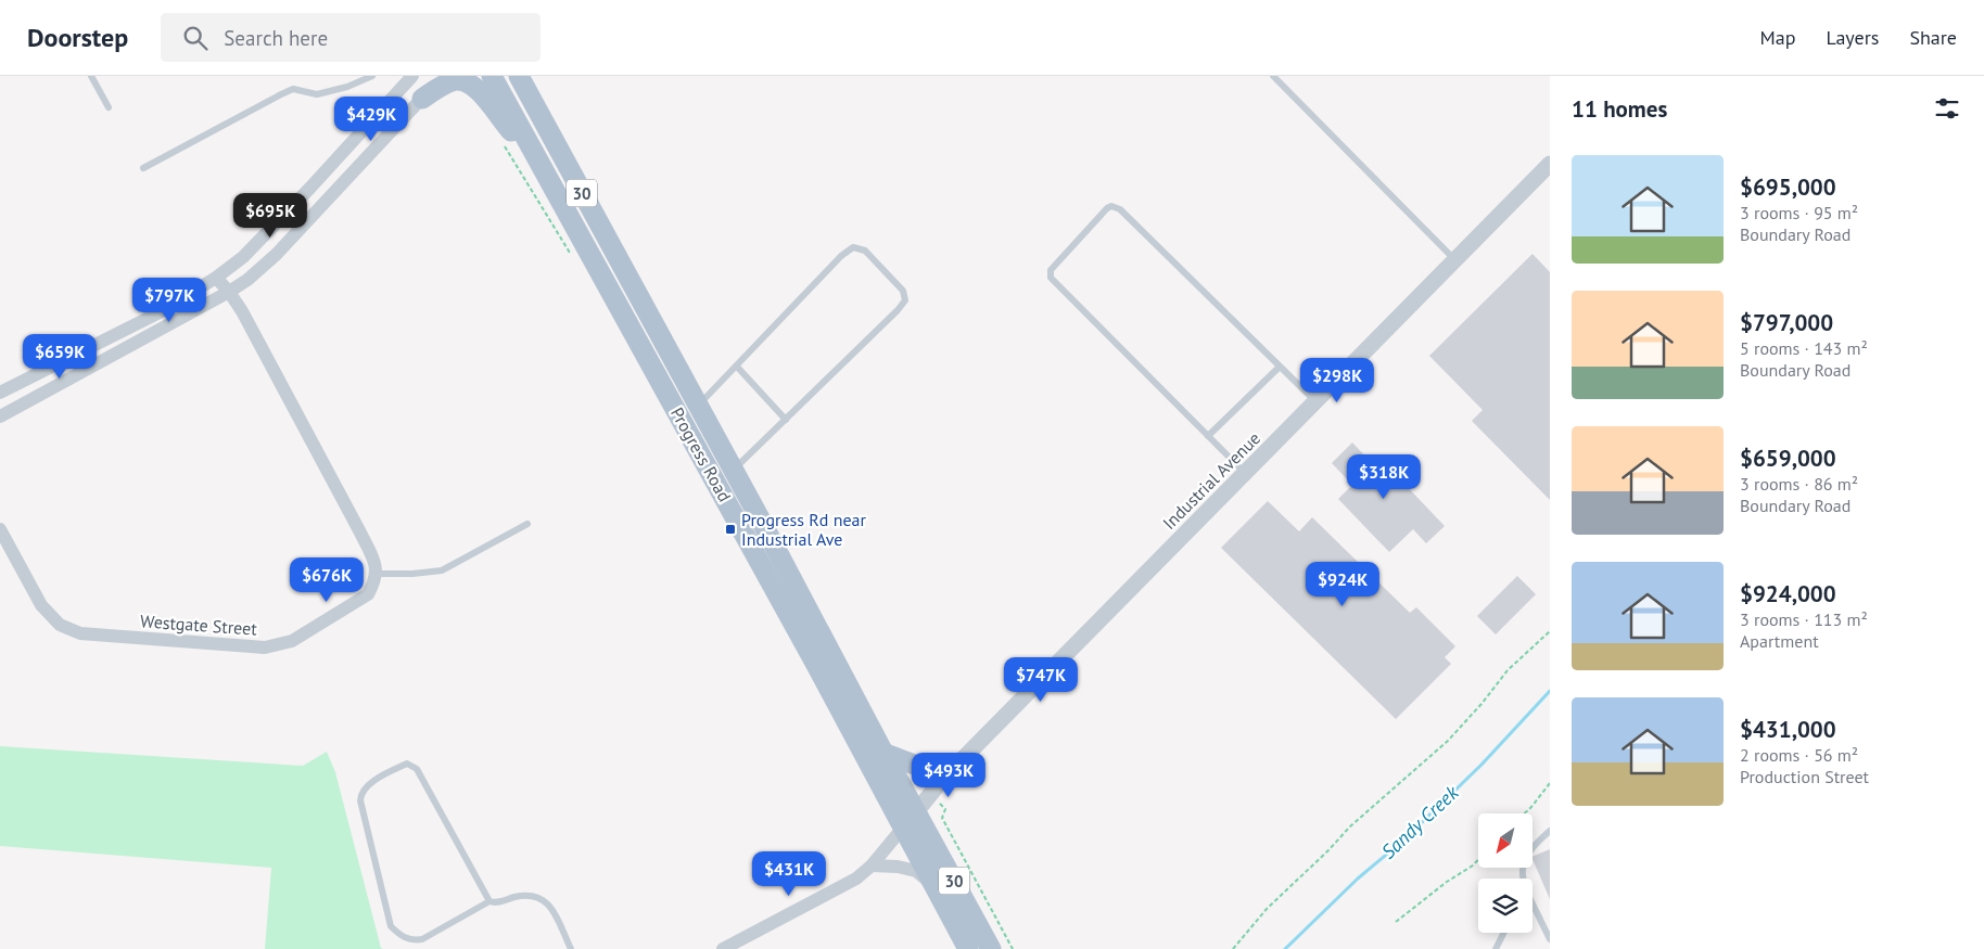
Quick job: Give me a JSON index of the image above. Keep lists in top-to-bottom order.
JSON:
{
  "streets": {
    "main road": ["30", "Progress Road"],
    "street": ["Industrial Avenue", "Westgate Street"]
  },
  "crossings": [
    ["Progress Road", "Industrial Avenue"]
  ],
  "water": ["Sandy Creek"],
  "places": {
    "transit": ["Progress Rd near Industrial Ave"]
  },
  "north": "bottom left",
  "page": {
    "header": "Doorstep",
    "search": "Search here",
    "nav": ["Map", "Layers", "Share"],
    "heading": "11 homes",
    "price": [
      "$429K",
      "$695K",
      "$797K",
      "$659K",
      "$298K",
      "$318K",
      "$676K",
      "$924K",
      "$747K",
      "$493K",
      "$431K"
    ],
    "list": [
      {
        "name": "$695,000",
        "note": "3 rooms · 95 m² · Boundary Road"
      },
      {
        "name": "$797,000",
        "note": "5 rooms · 143 m² · Boundary Road"
      },
      {
        "name": "$659,000",
        "note": "3 rooms · 86 m² · Boundary Road"
      },
      {
        "name": "$924,000",
        "note": "3 rooms · 113 m² · Apartment"
      },
      {
        "name": "$431,000",
        "note": "2 rooms · 56 m² · Production Street"
      }
    ]
  }
}
